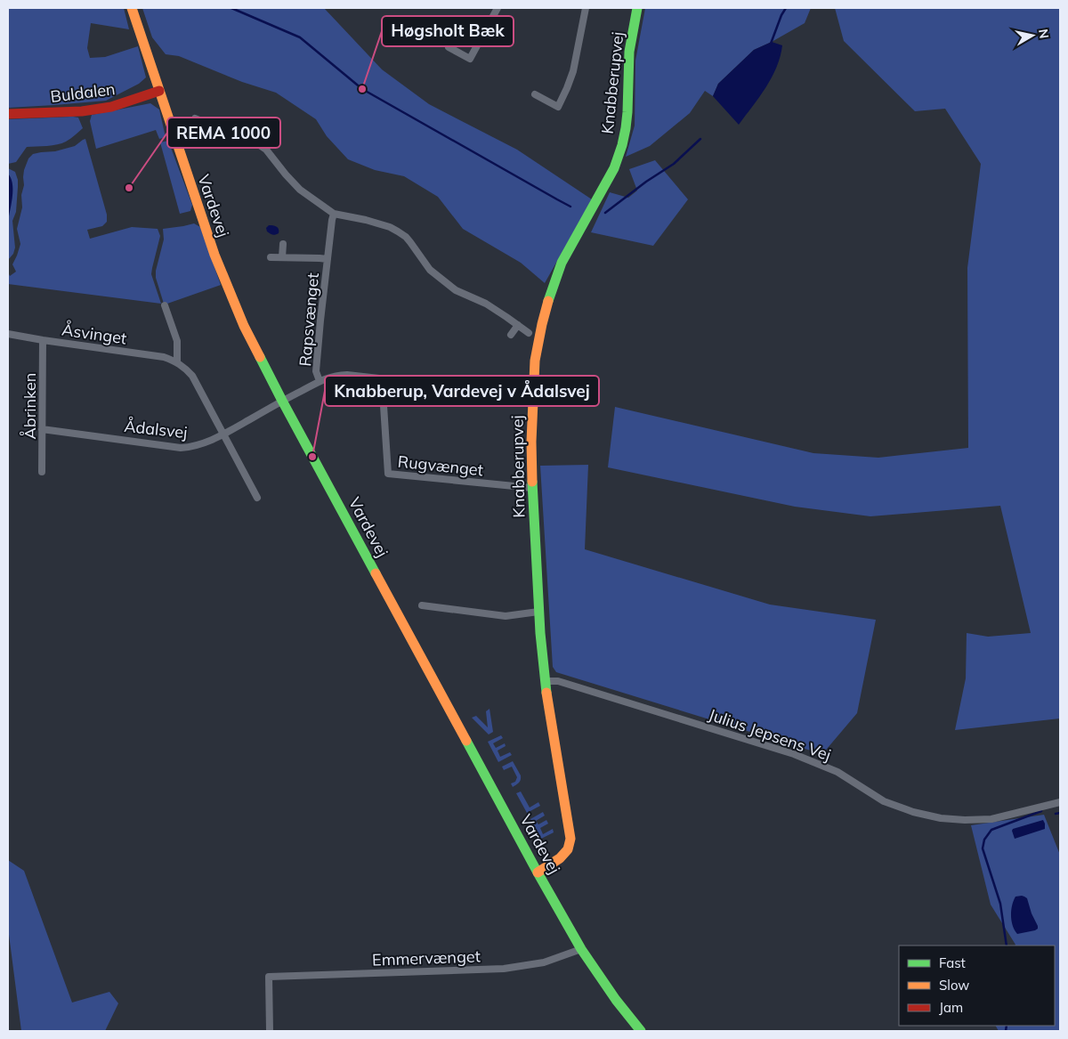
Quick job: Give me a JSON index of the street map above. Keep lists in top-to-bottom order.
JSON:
{
  "streets": {
    "street": [
      "Knabberupvej",
      "Buldalen",
      "Vardevej",
      "Rapsvænget",
      "Åsvinget",
      "Åbrinken",
      "Ådalsvej",
      "Rugvænget",
      "Julius Jepsens Vej",
      "Emmervænget"
    ]
  },
  "crossings": [
    ["Knabberupvej", "Vardevej"],
    ["Knabberupvej", "Ådalsvej"],
    ["Knabberupvej", "Rugvænget"],
    ["Knabberupvej", "Julius Jepsens Vej"],
    ["Buldalen", "Vardevej"],
    ["Vardevej", "Ådalsvej"],
    ["Vardevej", "Emmervænget"],
    ["Rapsvænget", "Ådalsvej"],
    ["Åsvinget", "Åbrinken"],
    ["Åsvinget", "Ådalsvej"],
    ["Åbrinken", "Ådalsvej"],
    ["Ådalsvej", "Rugvænget"]
  ],
  "places": ["Høgsholt Bæk", "REMA 1000", "Knabberup, Vardevej v Ådalsvej"],
  "legend": ["Fast", "Slow", "Jam"],
  "north": "right"
}
